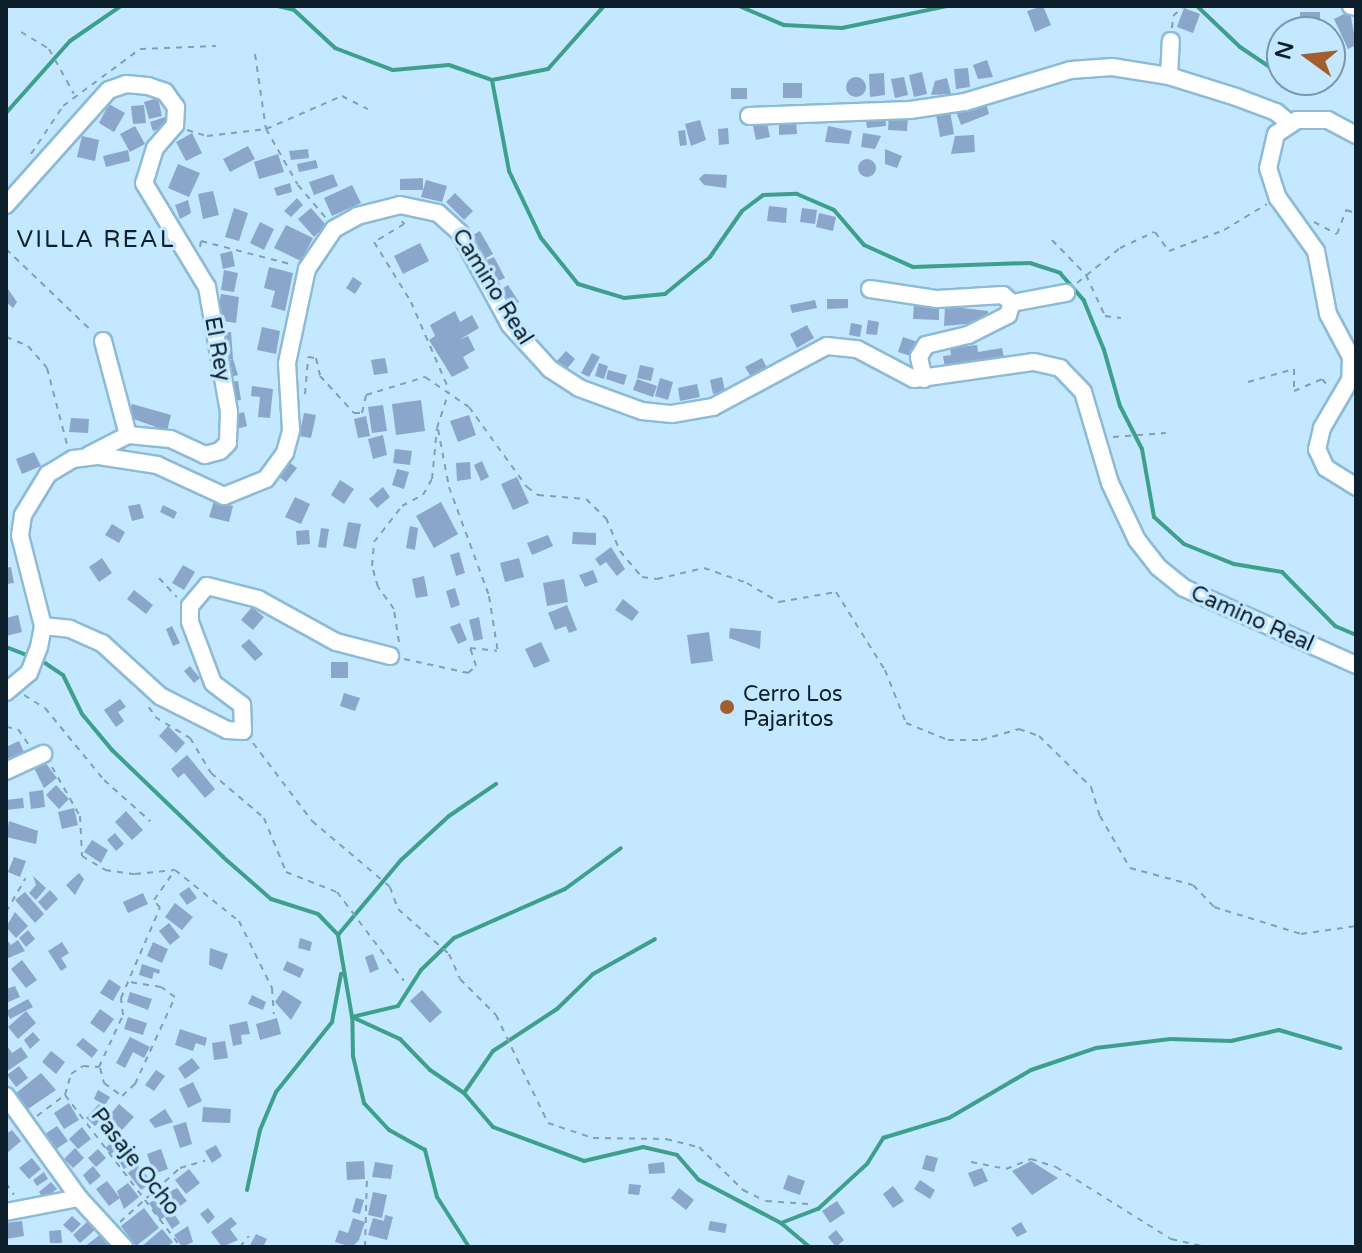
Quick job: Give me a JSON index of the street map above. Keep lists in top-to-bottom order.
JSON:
{
  "streets": {
    "street": ["Camino Real", "El Rey"],
    "path": ["Pasaje Ocho"]
  },
  "districts": ["VILLA REAL"],
  "places": ["Cerro Los Pajaritos"],
  "north": "left"
}
